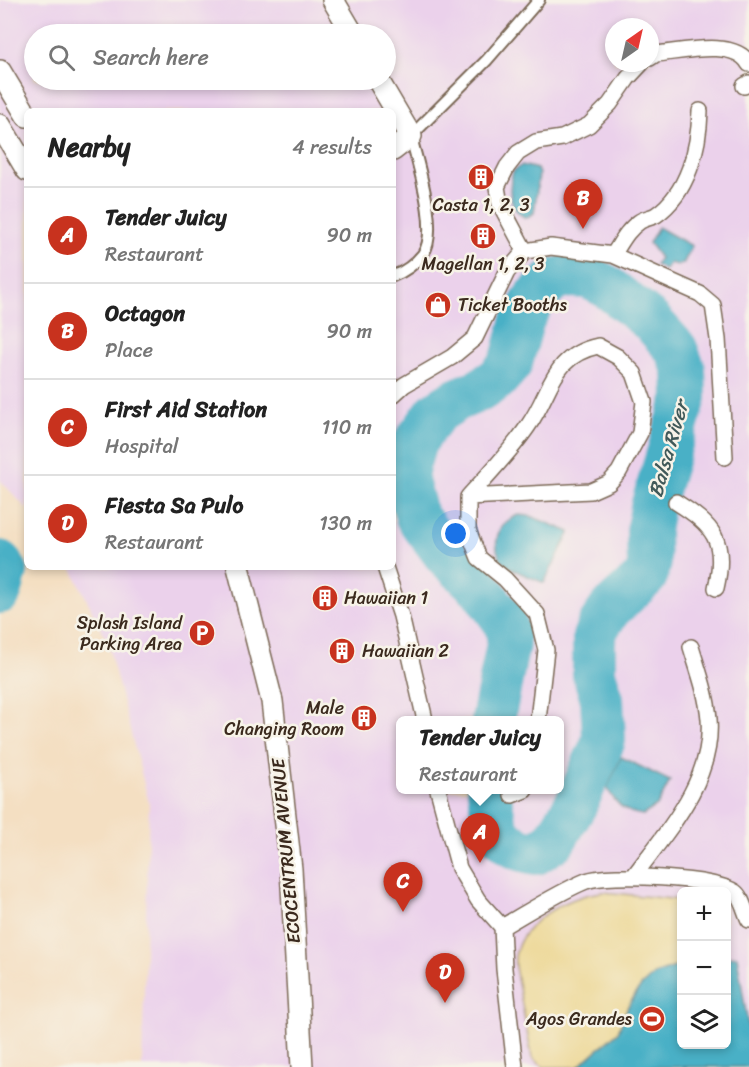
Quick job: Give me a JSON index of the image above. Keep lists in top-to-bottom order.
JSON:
{
  "streets": {
    "street": ["ECOCENTRUM AVENUE"]
  },
  "water": ["Balsa River"],
  "places": {
    "building": [
      "Casta 1, 2, 3",
      "Magellan 1, 2, 3",
      "Hawaiian 1",
      "Hawaiian 2",
      "Male Changing Room"
    ],
    "shop": ["Ticket Booths"],
    "parking": ["Splash Island Parking Area"],
    "sports": ["Agos Grandes"]
  },
  "north": "top right",
  "page": {
    "search": "Search here",
    "heading": ["Nearby", "4 results"],
    "pins": [
      "B",
      "A",
      "C",
      "D"
    ],
    "list": [
      {
        "mark": "A",
        "name": "Tender Juicy",
        "note": "Restaurant",
        "value": "90 m"
      },
      {
        "mark": "B",
        "name": "Octagon",
        "note": "Place",
        "value": "90 m"
      },
      {
        "mark": "C",
        "name": "First Aid Station",
        "note": "Hospital",
        "value": "110 m"
      },
      {
        "mark": "D",
        "name": "Fiesta Sa Pulo",
        "note": "Restaurant",
        "value": "130 m"
      }
    ],
    "popup": ["Tender Juicy", "Restaurant"],
    "map_buttons": ["+", "−"]
  }
}
